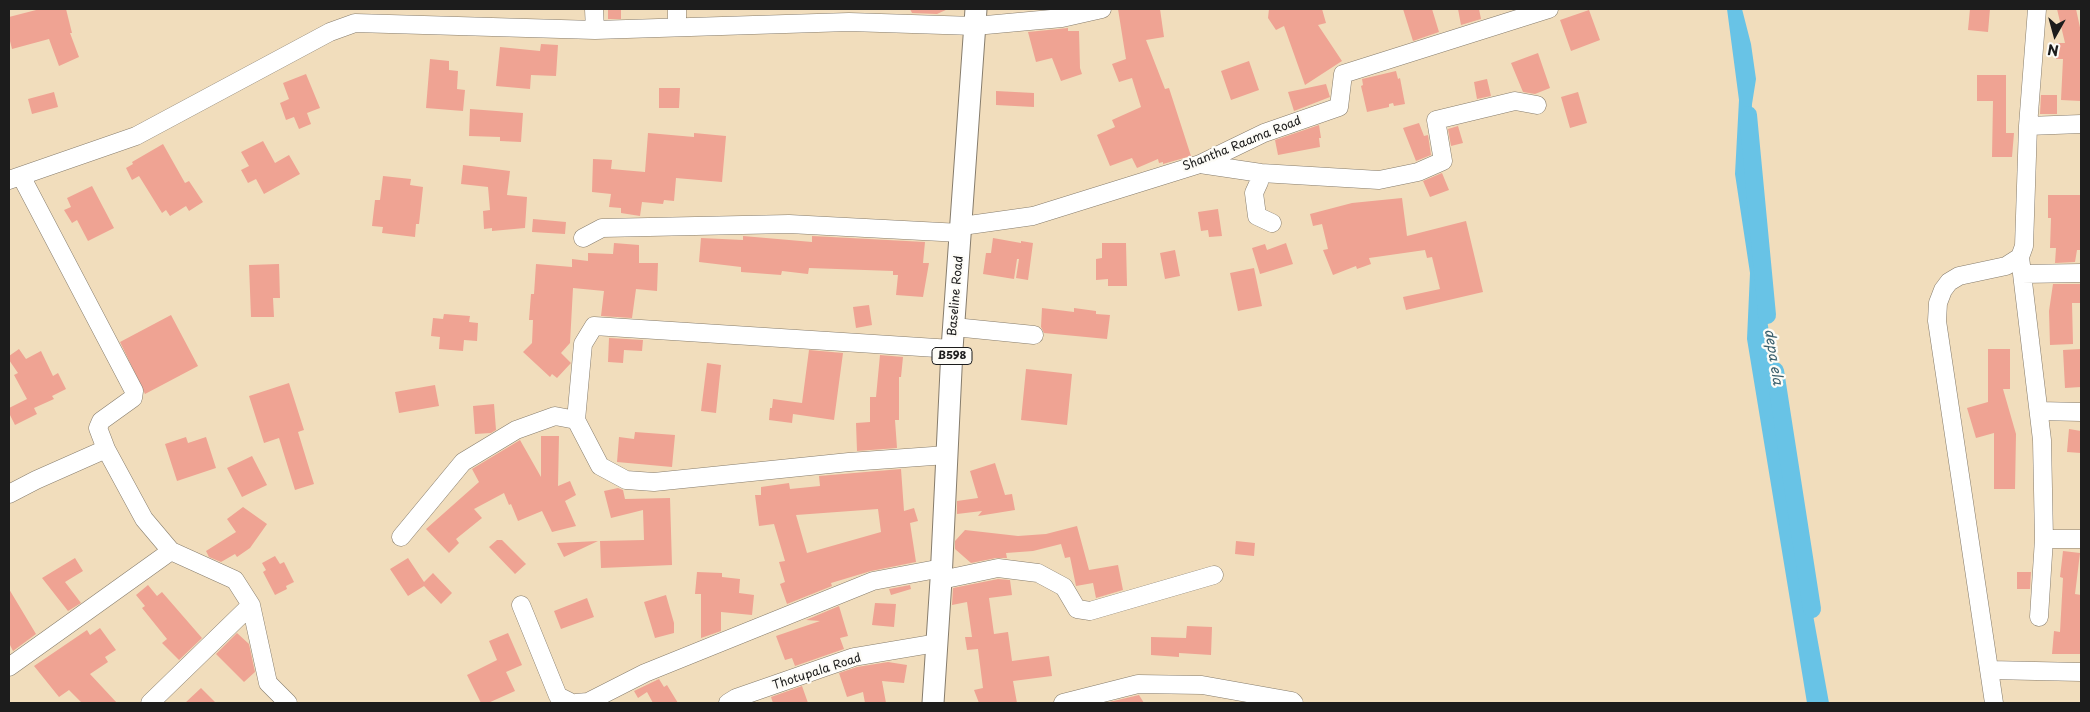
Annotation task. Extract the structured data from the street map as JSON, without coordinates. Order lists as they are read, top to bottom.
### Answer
{
  "streets": {
    "main road": ["Baseline Road", "B598"],
    "street": ["Shantha Raama Road", "Thotupala Road"]
  },
  "crossings": [
    ["Shantha Raama Road", "Baseline Road"],
    ["Baseline Road", "Thotupala Road"]
  ],
  "water": ["depa ela"],
  "north": "bottom"
}
